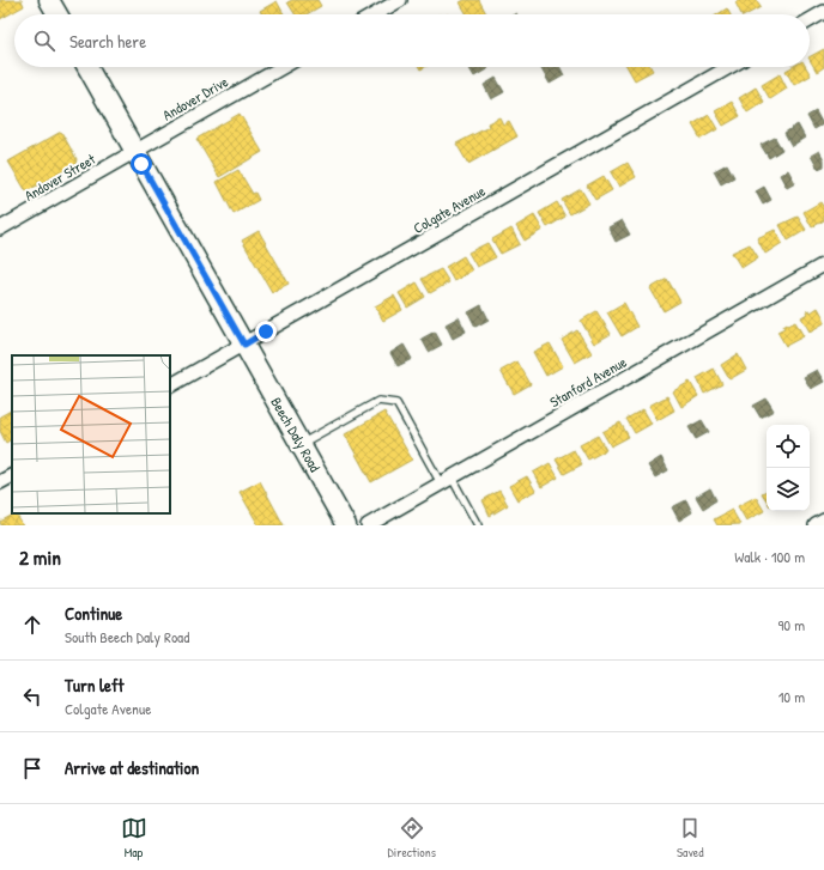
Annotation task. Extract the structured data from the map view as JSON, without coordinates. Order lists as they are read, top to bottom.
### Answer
{
  "streets": {
    "main road": ["Beech Daly Road"],
    "street": [
      "Andover Drive",
      "Andover Street",
      "Colgate Avenue",
      "Stanford Avenue"
    ]
  },
  "crossings": [
    ["Andover Drive", "Andover Street"],
    ["Andover Drive", "Beech Daly Road"],
    ["Andover Street", "Beech Daly Road"],
    ["Colgate Avenue", "Beech Daly Road"]
  ],
  "page": {
    "search": "Search here",
    "heading": ["2 min", "Walk · 100 m"],
    "list": [
      ["Continue", "South Beech Daly Road", "90 m"],
      ["Turn left", "Colgate Avenue", "10 m"],
      "Arrive at destination"
    ],
    "nav": ["Map", "Directions", "Saved"]
  }
}
